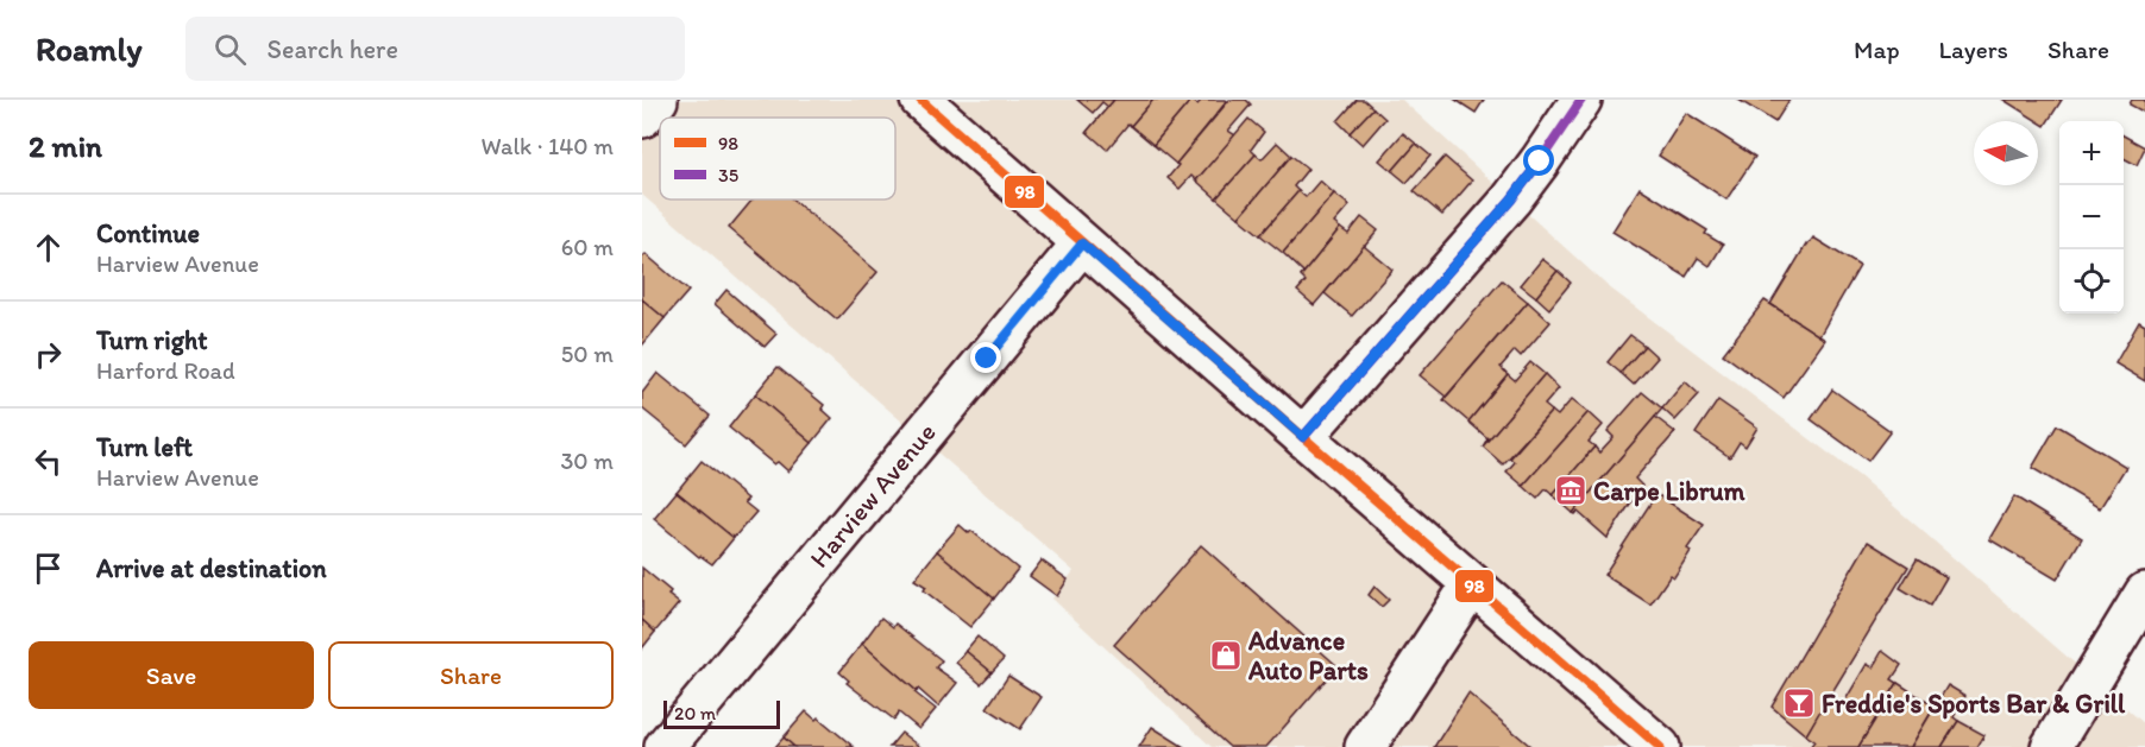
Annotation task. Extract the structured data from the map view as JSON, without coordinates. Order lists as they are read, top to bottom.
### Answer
{
  "streets": {
    "street": ["Harview Avenue"]
  },
  "places": {
    "museum": ["Carpe Librum"],
    "shop": ["Advance Auto Parts"],
    "bar": ["Freddie's Sports Bar & Grill"]
  },
  "lines": ["transit line 98", "transit line 35"],
  "legend": ["98", "35"],
  "scale_bar": "20 m",
  "north": "left",
  "page": {
    "header": "Roamly",
    "search": "Search here",
    "nav": ["Map", "Layers", "Share"],
    "heading": ["2 min", "Walk · 140 m"],
    "map_buttons": ["+", "−"],
    "list": [
      ["Continue", "Harview Avenue", "60 m"],
      ["Turn right", "Harford Road", "50 m"],
      ["Turn left", "Harview Avenue", "30 m"],
      "Arrive at destination"
    ],
    "buttons": ["Save", "Share"],
    "scale": "20 m"
  }
}
